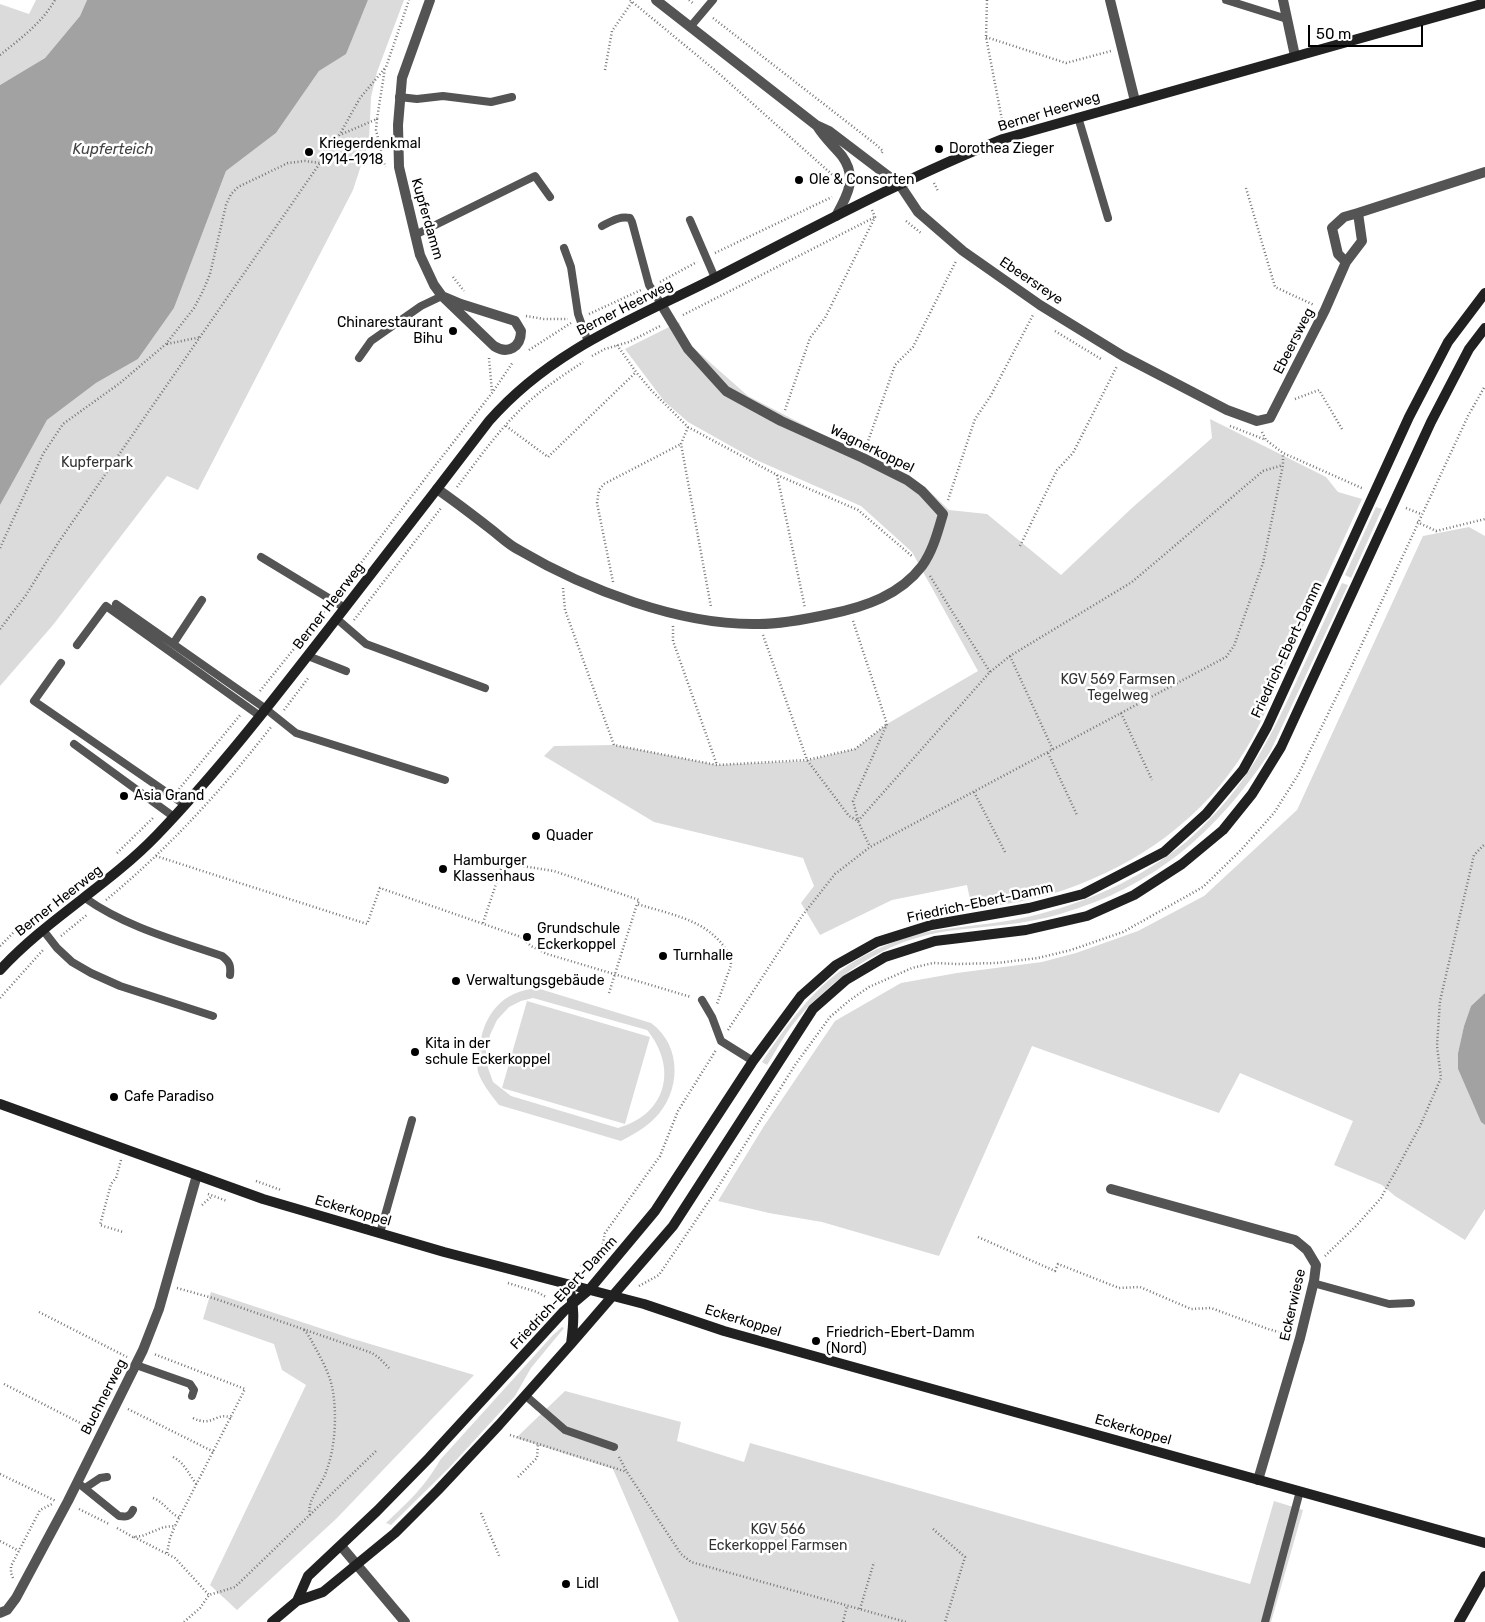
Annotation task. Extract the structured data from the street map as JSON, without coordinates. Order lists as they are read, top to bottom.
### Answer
{
  "streets": {
    "main road": ["Berner Heerweg", "Friedrich-Ebert-Damm", "Eckerkoppel"],
    "street": [
      "Kupferdamm",
      "Ebeersreye",
      "Ebeersweg",
      "Wagnerkoppel",
      "Eckerwiese",
      "Buchnerweg"
    ]
  },
  "crossings": [
    ["Berner Heerweg", "Ebeersreye"],
    ["Berner Heerweg", "Wagnerkoppel"],
    ["Ebeersreye", "Ebeersweg"],
    ["Friedrich-Ebert-Damm", "Eckerkoppel"],
    ["Eckerkoppel", "Eckerwiese"],
    ["Eckerkoppel", "Buchnerweg"]
  ],
  "water": ["Kupferteich"],
  "parks": ["Kupferpark", "KGV 569 Farmsen Tegelweg", "KGV 566 Eckerkoppel Farmsen"],
  "places": [
    "Dorothea Zieger",
    "Kriegerdenkmal 1914-1918",
    "Ole & Consorten",
    "Chinarestaurant Bihu",
    "Asia Grand",
    "Quader",
    "Hamburger Klassenhaus",
    "Grundschule Eckerkoppel",
    "Turnhalle",
    "Verwaltungsgebäude",
    "Kita in der schule Eckerkoppel",
    "Cafe Paradiso",
    "Friedrich-Ebert-Damm (Nord)",
    "Lidl"
  ],
  "scale_bar": "50 m"
}
